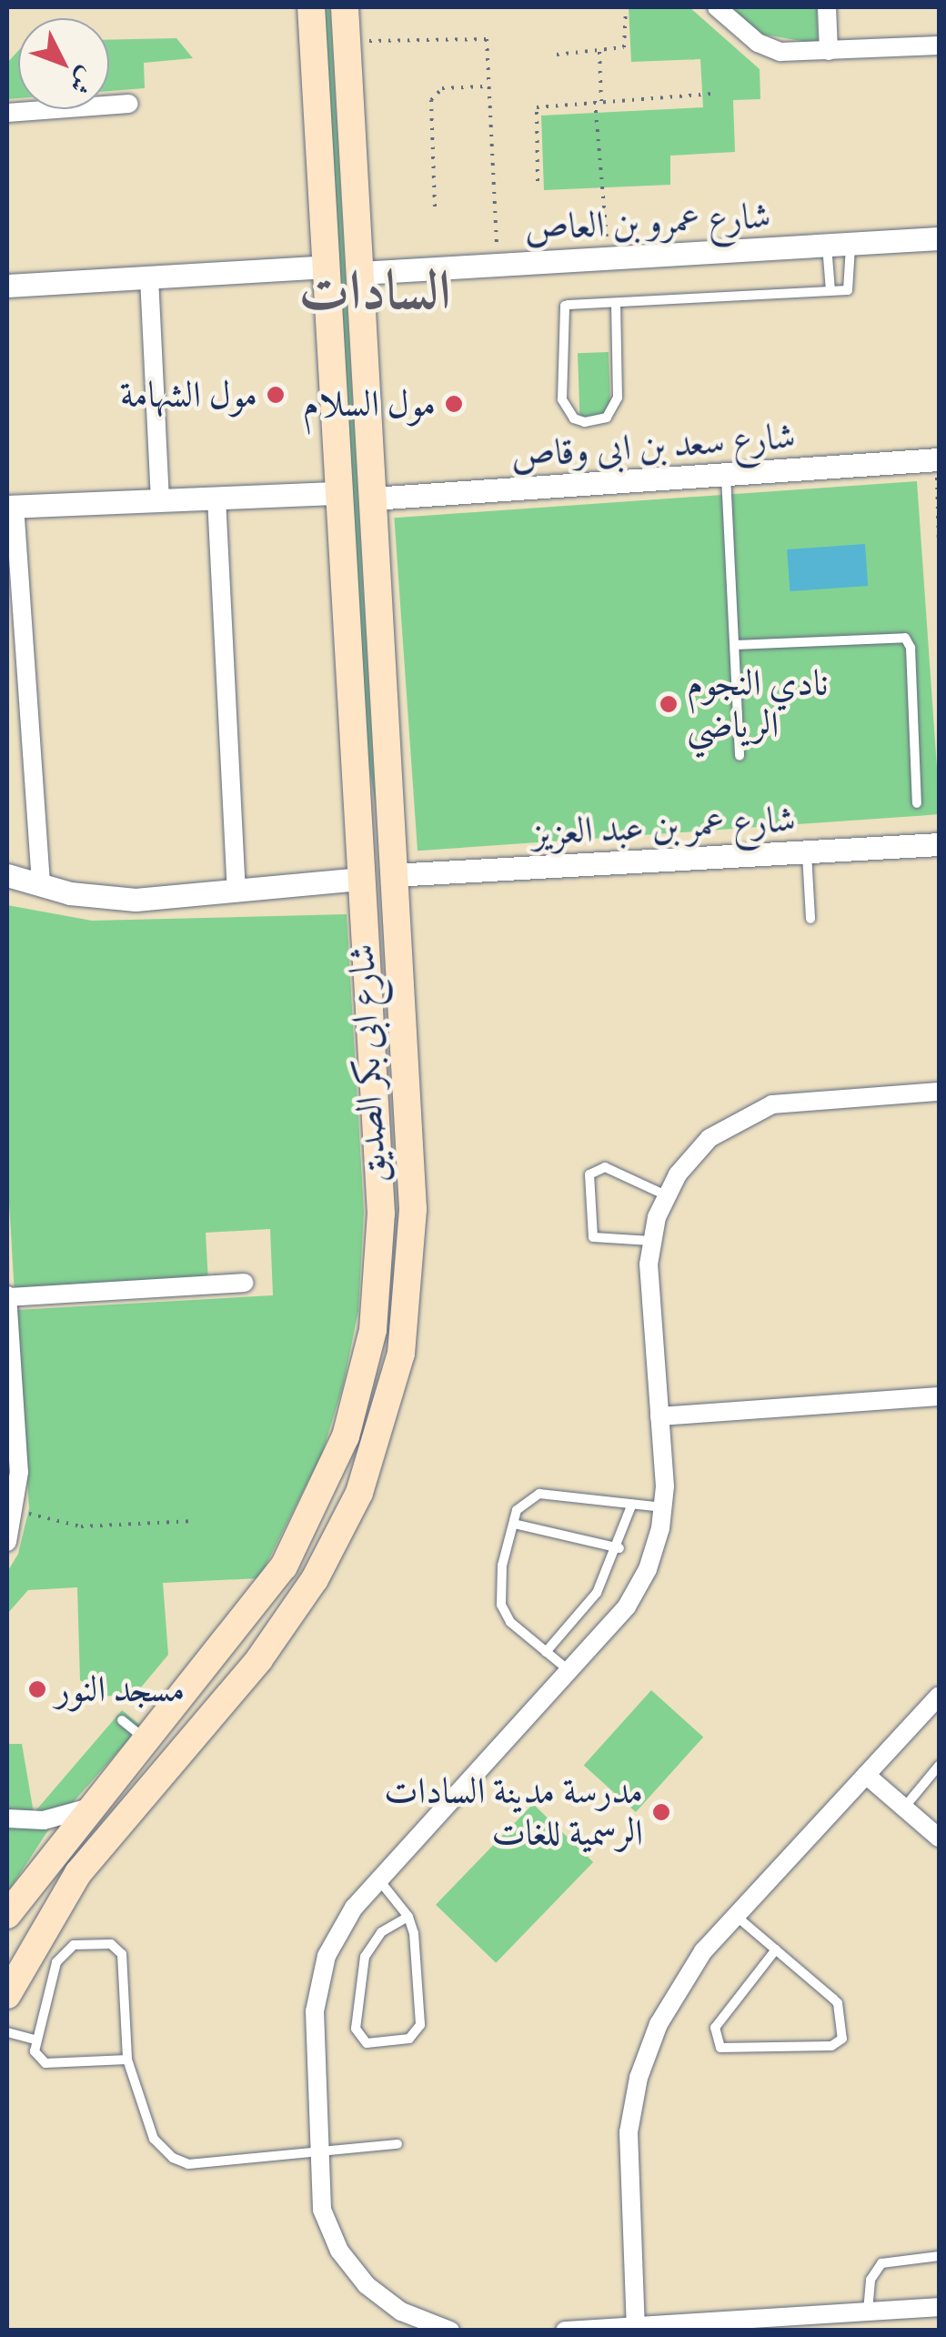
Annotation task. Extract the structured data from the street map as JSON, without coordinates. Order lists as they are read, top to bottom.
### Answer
{
  "streets": {
    "main road": ["شارع ابى بكر الصديق"],
    "street": ["شارع عمرو بن العاص", "شارع سعد بن ابى وقاص", "شارع عمر بن عبد العزيز"]
  },
  "crossings": [
    ["شارع عمرو بن العاص", "شارع ابى بكر الصديق"],
    ["شارع سعد بن ابى وقاص", "شارع ابى بكر الصديق"],
    ["شارع عمر بن عبد العزيز", "شارع ابى بكر الصديق"]
  ],
  "districts": ["السادات"],
  "places": [
    "مول الشهامة",
    "مول السلام",
    "نادي النجوم الرياضي",
    "مسجد النور",
    "مدرسة مدينة السادات الرسمية للغات"
  ],
  "north": "bottom right"
}
